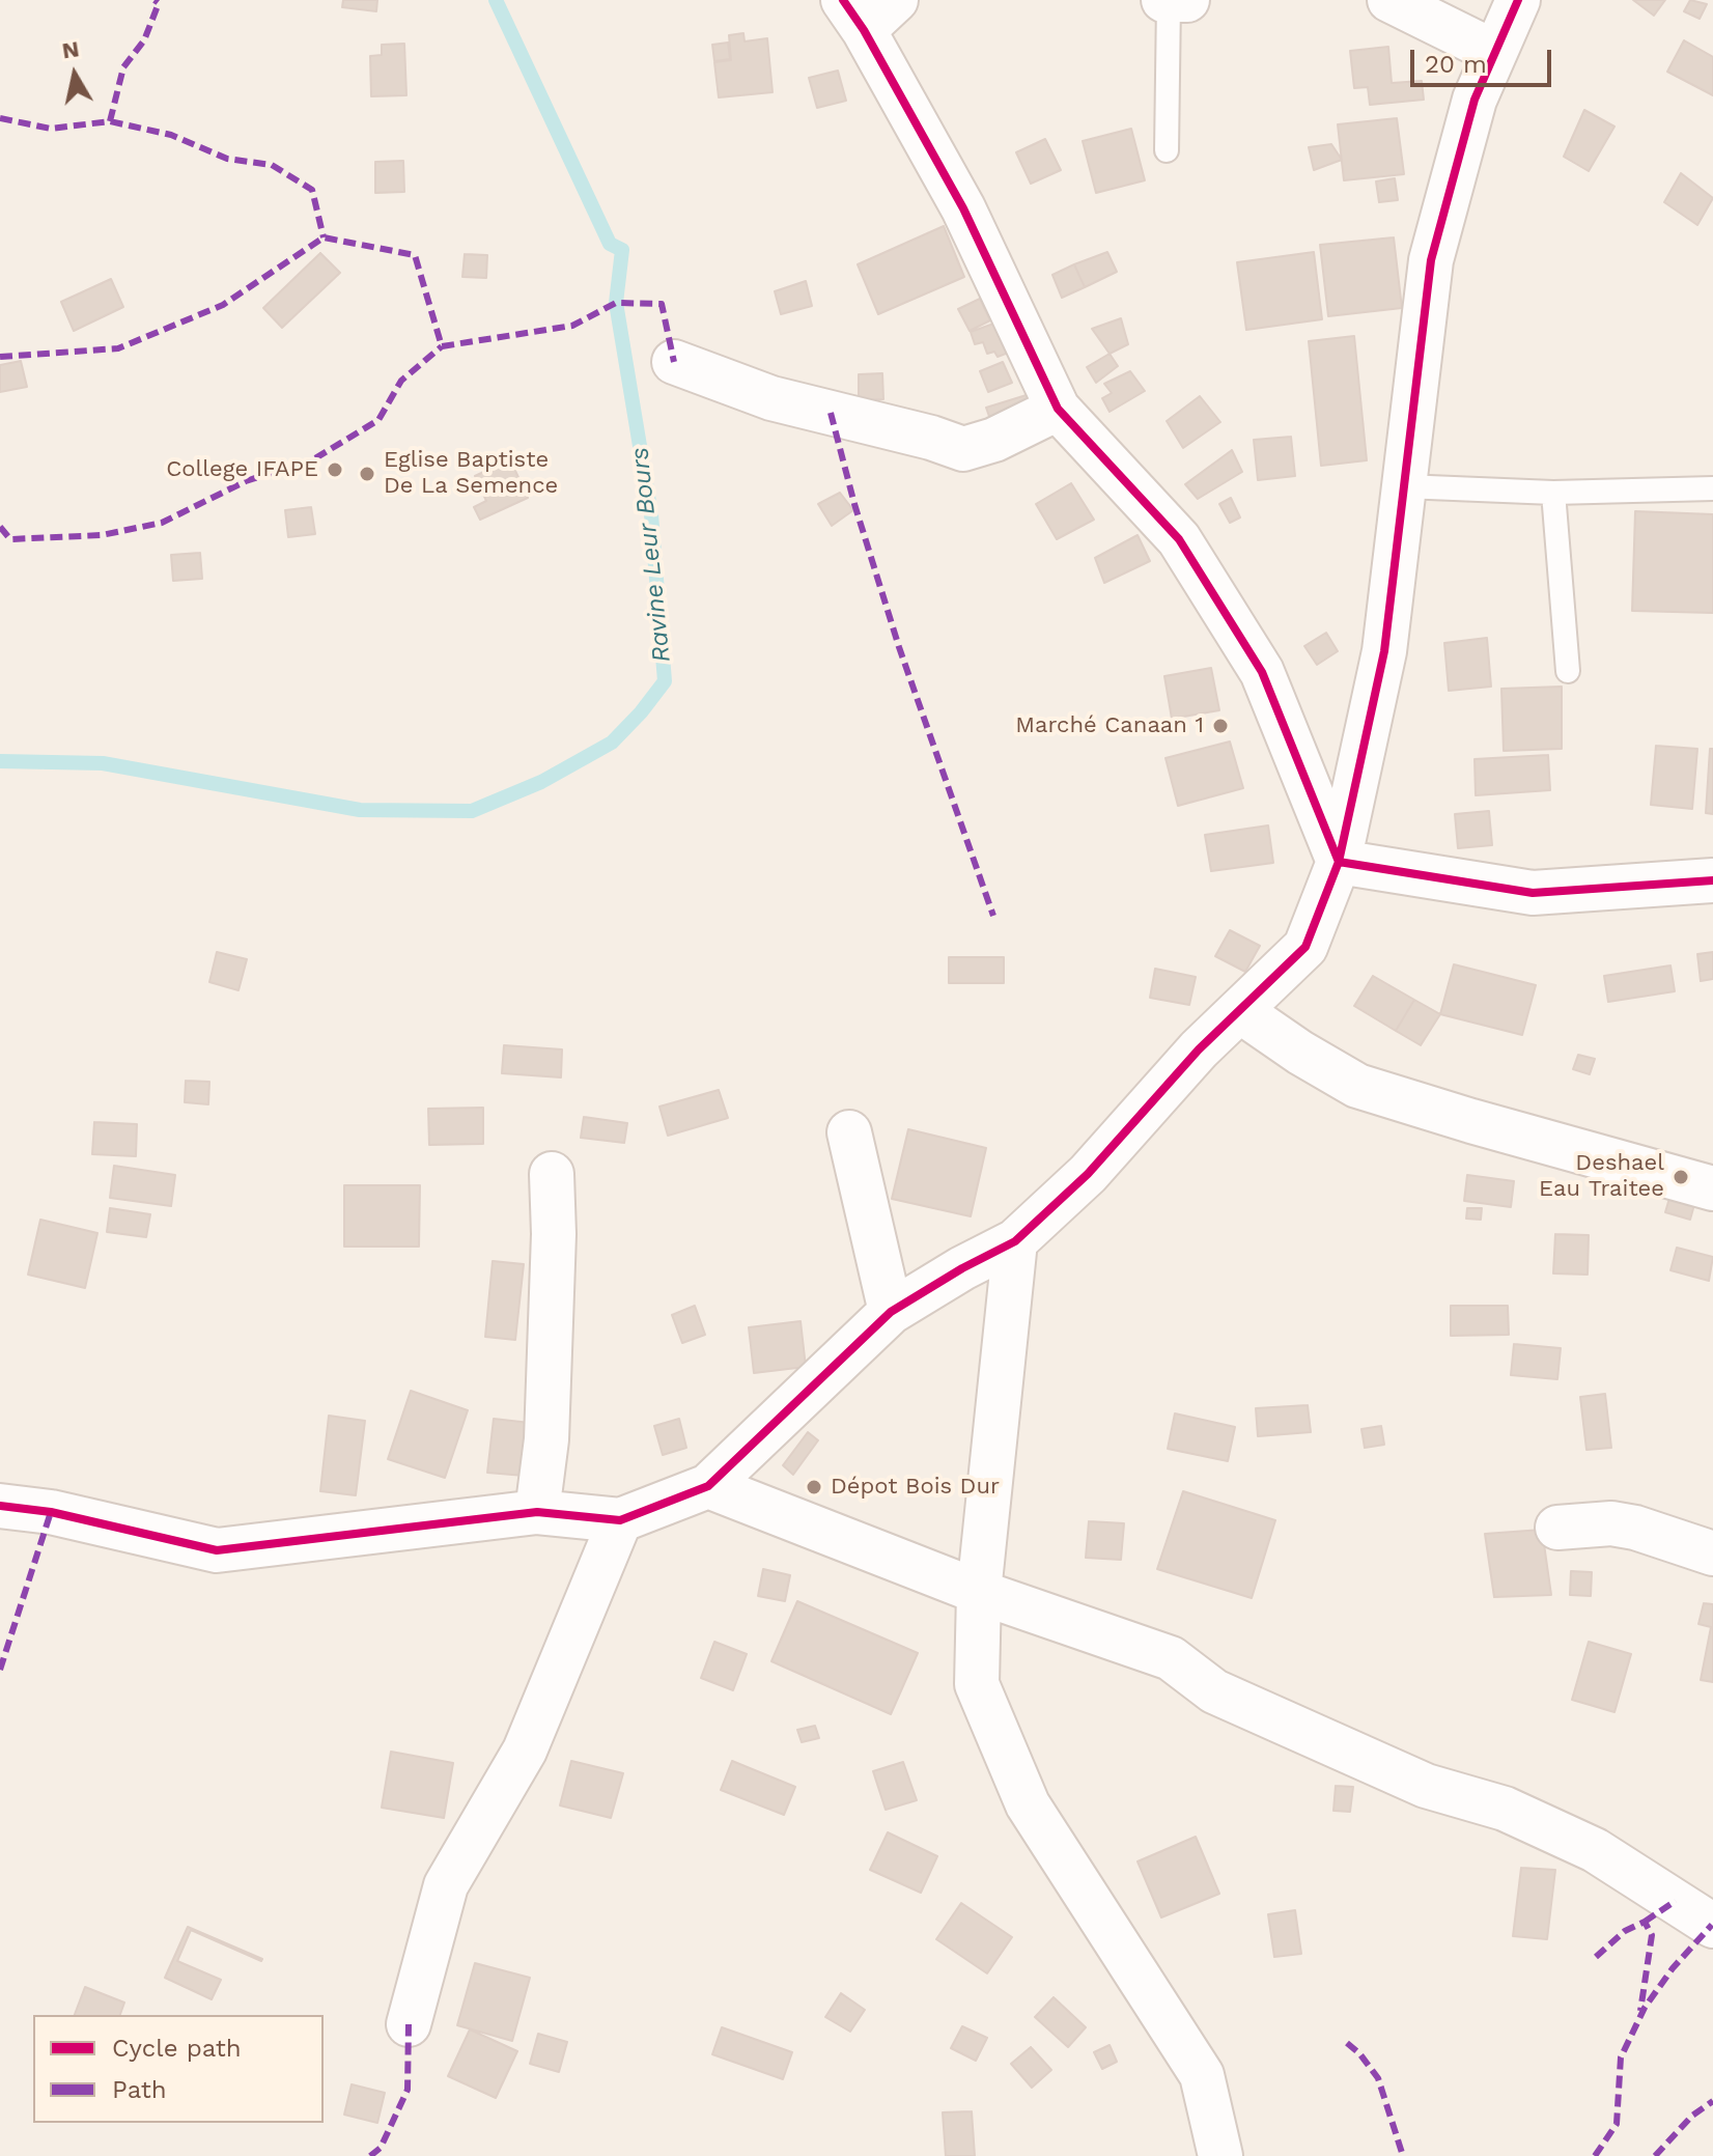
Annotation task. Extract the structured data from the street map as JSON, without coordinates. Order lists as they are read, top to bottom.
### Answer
{
  "water": ["Ravine Leur Bours"],
  "places": [
    "College IFAPE",
    "Eglise Baptiste De La Semence",
    "Marché Canaan 1",
    "Deshael Eau Traitee",
    "Dépot Bois Dur"
  ],
  "legend": ["Cycle path", "Path"],
  "scale_bar": "20 m",
  "north": "top"
}
